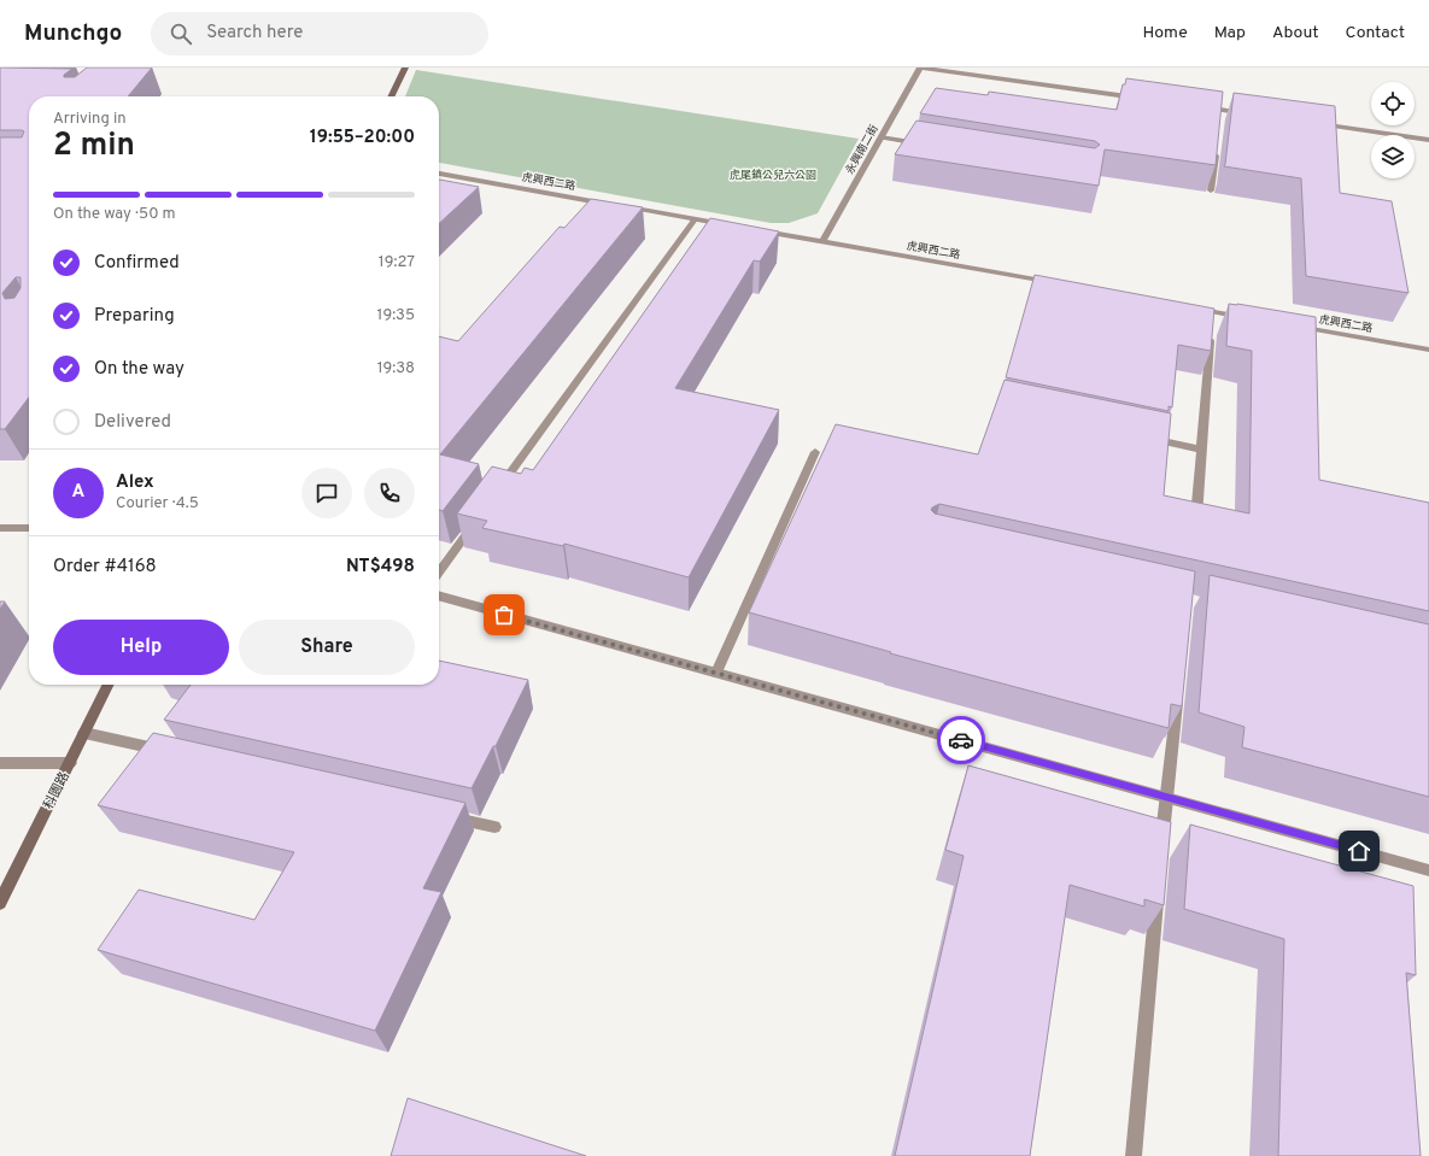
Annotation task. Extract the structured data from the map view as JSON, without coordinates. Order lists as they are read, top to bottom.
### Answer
{
  "streets": {
    "street": ["永興南二街", "虎興西二路", "科園路"]
  },
  "crossings": [
    ["永興南二街", "虎興西二路"]
  ],
  "parks": ["虎尾鎮公兒六公園"],
  "page": {
    "header": "Munchgo",
    "search": "Search here",
    "nav": [
      "Home",
      "Map",
      "About",
      "Contact"
    ],
    "heading": ["2 min", "Arriving in", "19:55–20:00"],
    "panel": [
      "Alex",
      "Courier · 4.5",
      "Order #4168",
      "NT$498"
    ],
    "bar": "On the way · 50 m",
    "list": [
      ["Confirmed", "19:27"],
      ["Preparing", "19:35"],
      ["On the way", "19:38"],
      "Delivered"
    ],
    "round": "A",
    "buttons": ["Help", "Share"]
  }
}
